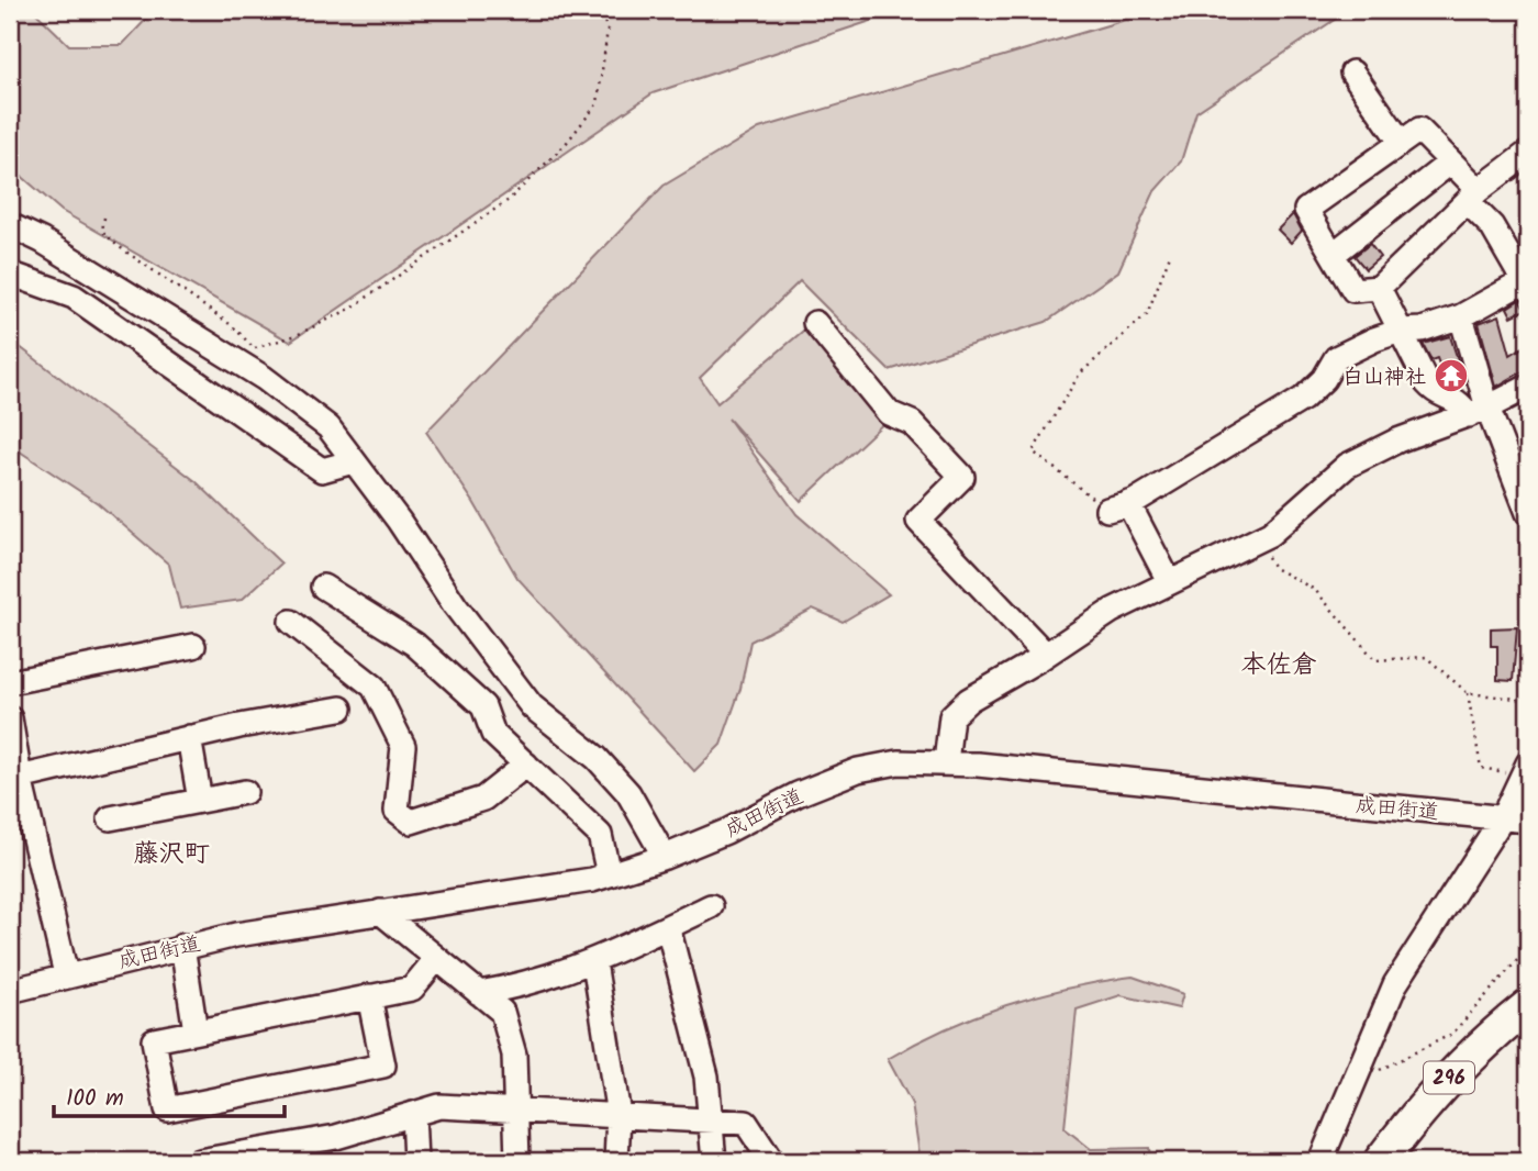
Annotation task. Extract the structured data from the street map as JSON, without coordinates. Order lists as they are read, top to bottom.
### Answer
{
  "streets": {
    "highway": ["296"],
    "street": ["成田街道"]
  },
  "districts": ["本佐倉", "藤沢町"],
  "places": {
    "temple": ["白山神社"]
  },
  "scale_bar": "100 m"
}
